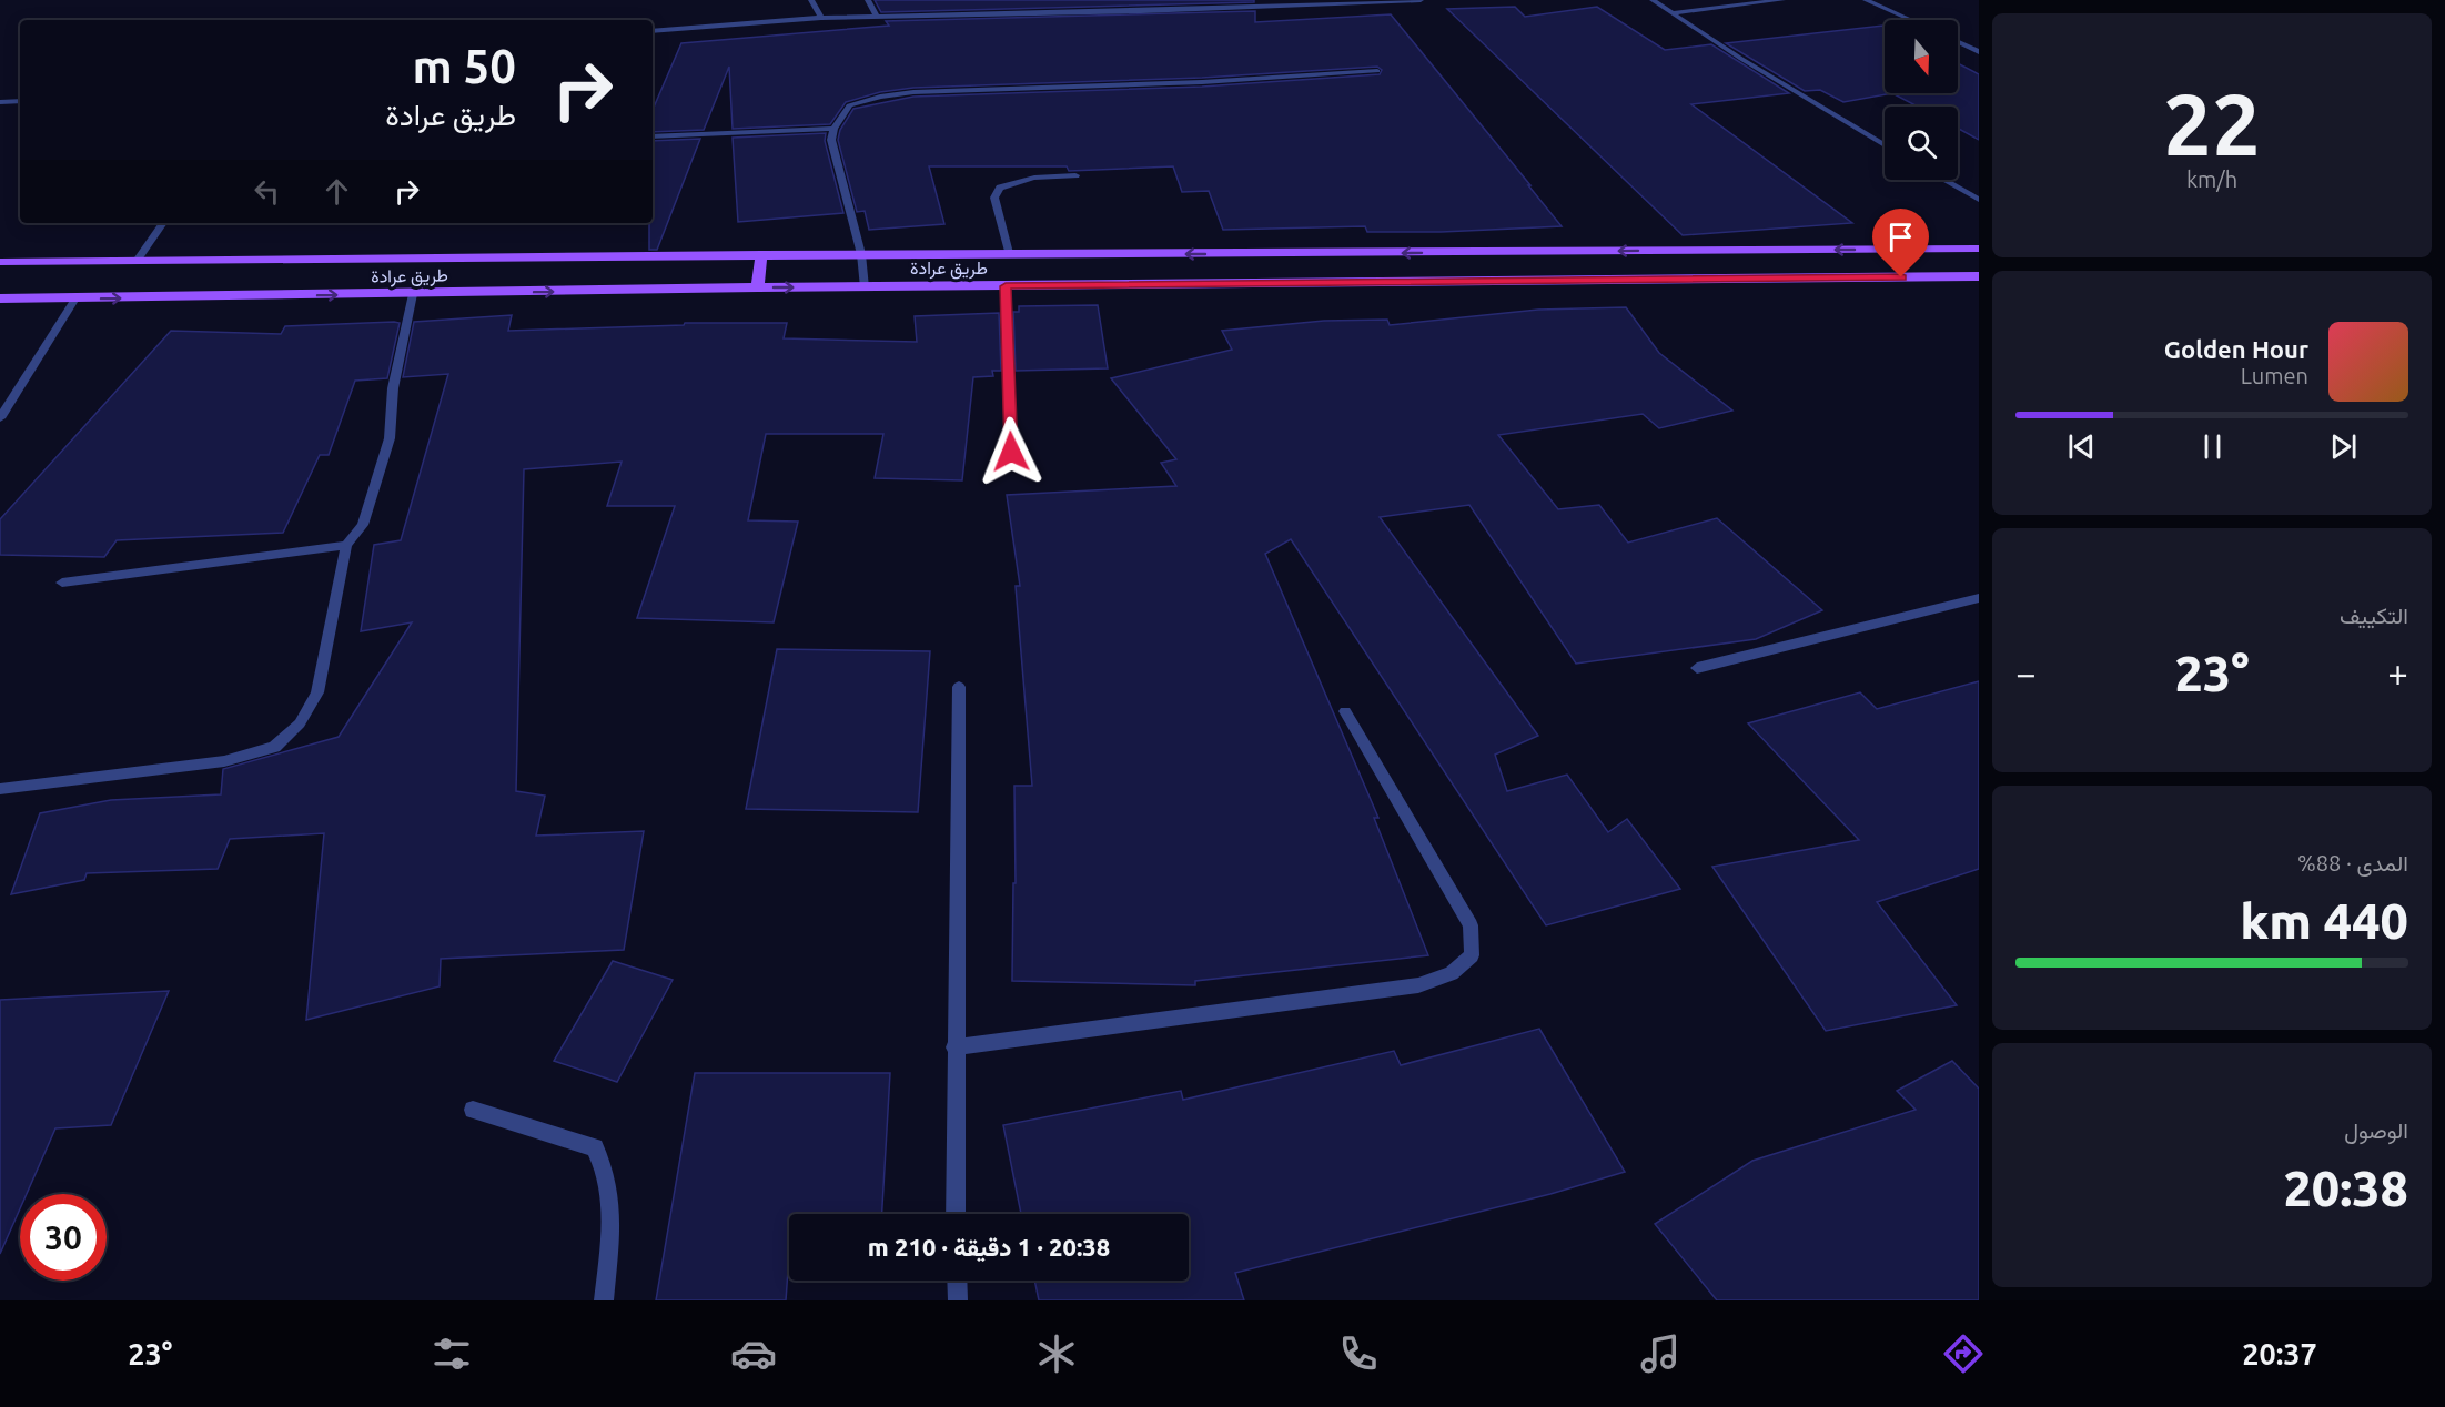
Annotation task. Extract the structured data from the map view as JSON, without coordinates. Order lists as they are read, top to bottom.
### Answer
{
  "streets": {
    "main road": ["طريق عرادة"]
  },
  "north": "bottom",
  "page": {
    "tile": [
      ["22", "km/h"],
      "التكييف",
      ["المدى · 88%", "440 km"],
      ["الوصول", "20:38"]
    ],
    "turn": ["50 m", "طريق عرادة"],
    "song": ["Golden Hour", "Lumen"],
    "heat": ["−", "23°", "+"],
    "limit": "30",
    "trip": "20:38 · 1 دقيقة · 210 m",
    "tabs": ["20:37", "23°"]
  }
}
